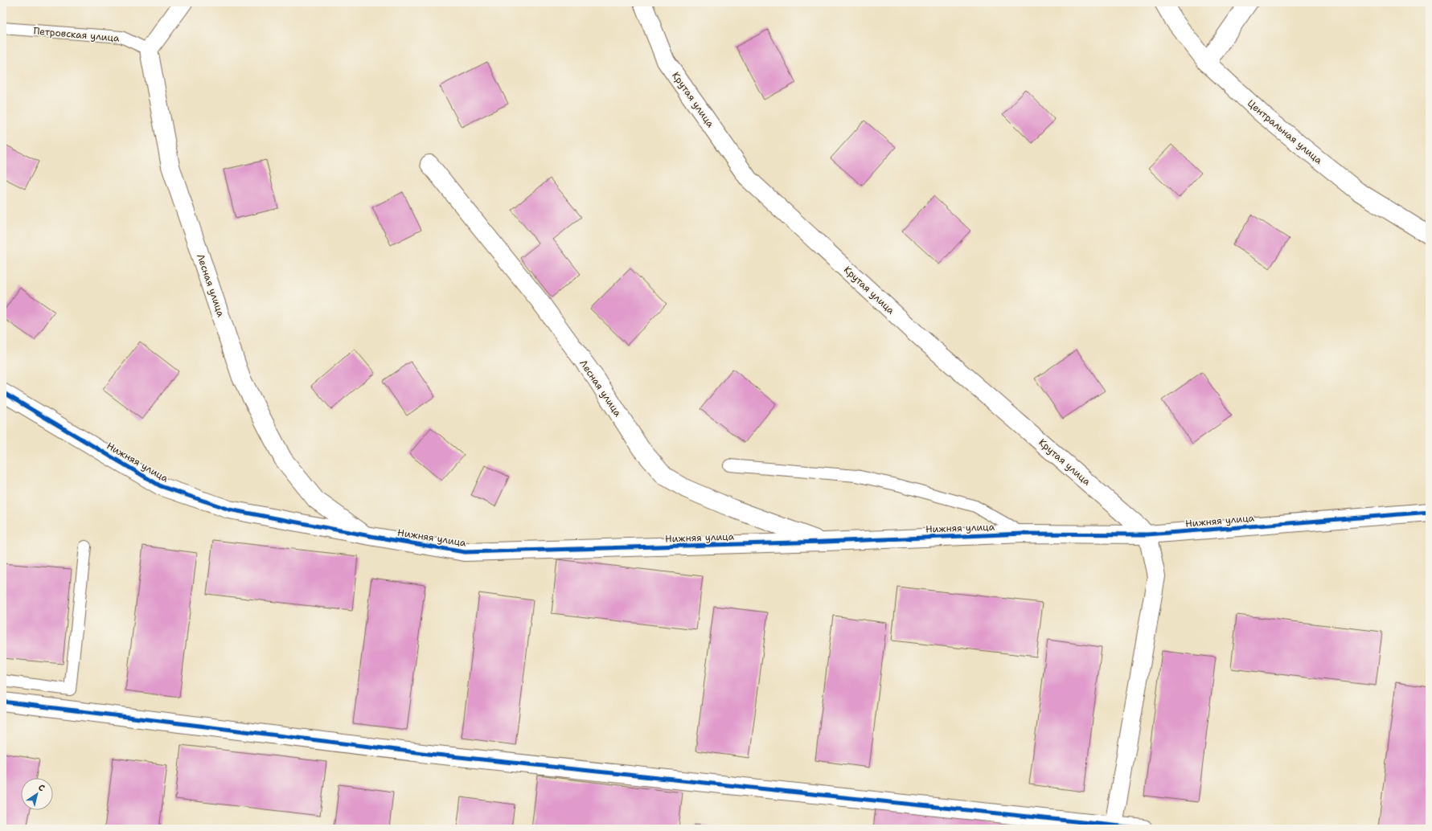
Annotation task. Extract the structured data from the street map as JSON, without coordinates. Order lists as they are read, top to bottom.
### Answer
{
  "streets": {
    "street": [
      "Крутая улица",
      "Центральная улица",
      "Лесная улица",
      "Нижняя улица"
    ],
    "lane": ["Петровская улица"]
  },
  "crossings": [
    ["Петровская улица", "Лесная улица"],
    ["Крутая улица", "Нижняя улица"],
    ["Лесная улица", "Нижняя улица"]
  ],
  "north": "top right"
}
